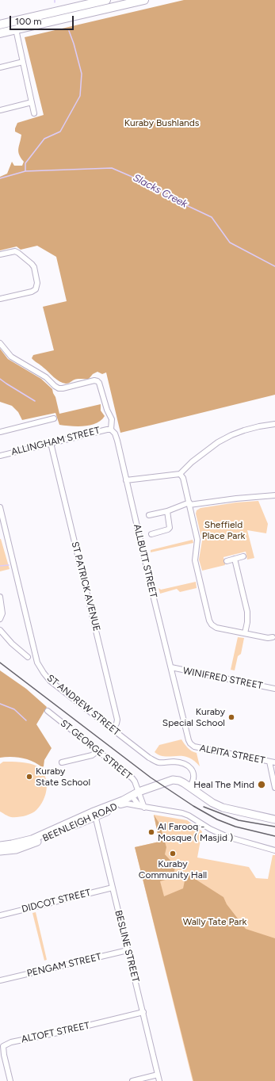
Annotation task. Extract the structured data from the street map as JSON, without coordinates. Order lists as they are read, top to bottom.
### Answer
{
  "streets": {
    "main road": ["BEENLEIGH ROAD"],
    "street": [
      "ALLINGHAM STREET",
      "ALLBUTT STREET",
      "ST PATRICK AVENUE",
      "WINIFRED STREET",
      "ST ANDREW STREET",
      "ST GEORGE STREET",
      "ALPITA STREET",
      "DIDCOT STREET",
      "BESLINE STREET",
      "PENGAM STREET",
      "ALTOFT STREET"
    ]
  },
  "crossings": [
    ["ALLINGHAM STREET", "ALLBUTT STREET"],
    ["ALLINGHAM STREET", "ST PATRICK AVENUE"],
    ["ALLBUTT STREET", "WINIFRED STREET"],
    ["ALLBUTT STREET", "ALPITA STREET"],
    ["ST PATRICK AVENUE", "ST ANDREW STREET"],
    ["ST ANDREW STREET", "BEENLEIGH ROAD"],
    ["ST GEORGE STREET", "BEENLEIGH ROAD"],
    ["BEENLEIGH ROAD", "BESLINE STREET"],
    ["DIDCOT STREET", "BESLINE STREET"],
    ["BESLINE STREET", "PENGAM STREET"],
    ["BESLINE STREET", "ALTOFT STREET"]
  ],
  "water": ["Slacks Creek"],
  "parks": ["Kuraby Bushlands", "Sheffield Place Park", "Wally Tate Park"],
  "places": [
    "Kuraby Special School",
    "Kuraby State School",
    "Heal The Mind",
    "Al Farooq - Mosque ( Masjid )",
    "Kuraby Community Hall"
  ],
  "scale_bar": "100 m"
}
